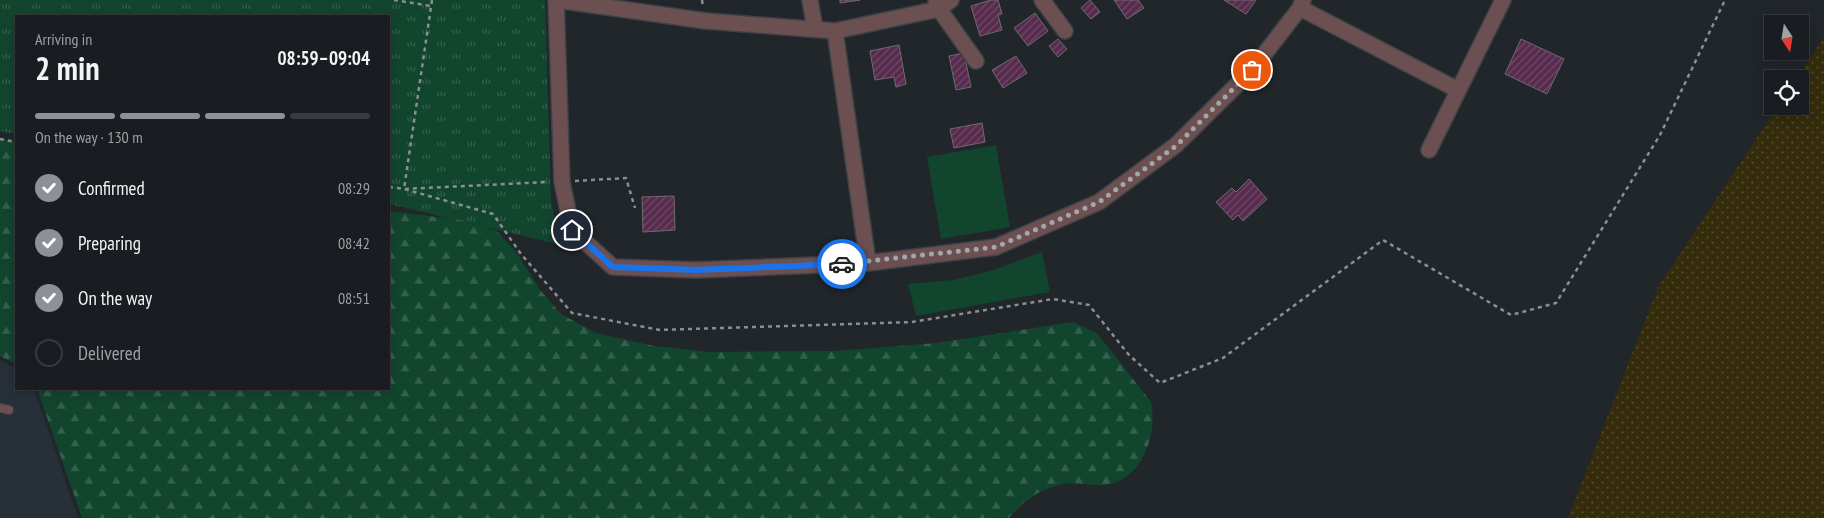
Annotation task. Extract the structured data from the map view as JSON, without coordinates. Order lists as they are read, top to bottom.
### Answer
{
  "north": "bottom",
  "page": {
    "heading": ["2 min", "Arriving in", "08:59–09:04"],
    "bar": "On the way · 130 m",
    "list": [
      ["Confirmed", "08:29"],
      ["Preparing", "08:42"],
      ["On the way", "08:51"],
      "Delivered"
    ]
  }
}
